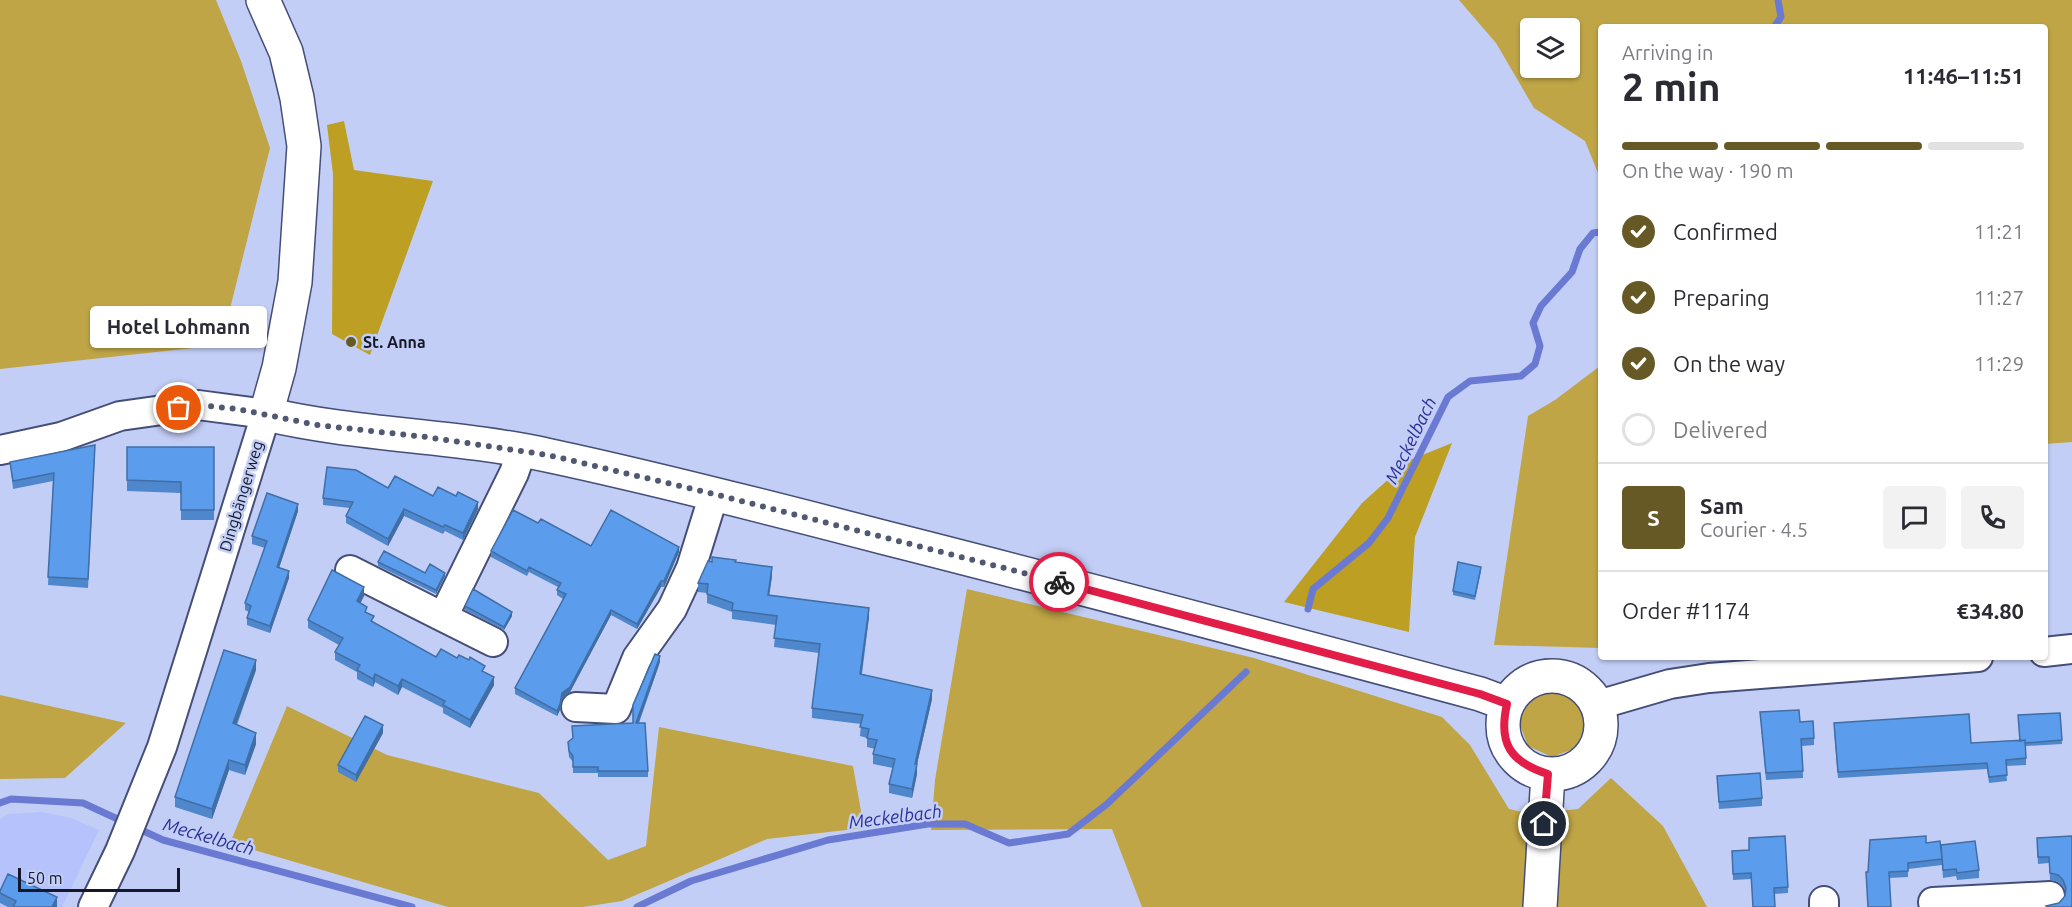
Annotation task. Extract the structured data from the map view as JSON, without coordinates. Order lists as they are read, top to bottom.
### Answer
{
  "streets": {
    "main road": ["Dingbängerweg"]
  },
  "water": ["Meckelbach"],
  "places": ["St. Anna", "Hotel Lohmann"],
  "scale_bar": "50 m",
  "page": {
    "heading": ["2 min", "Arriving in", "11:46–11:51"],
    "panel": [
      "Sam",
      "Courier · 4.5",
      "Order #1174",
      "€34.80"
    ],
    "bar": "On the way · 190 m",
    "list": [
      ["Confirmed", "11:21"],
      ["Preparing", "11:27"],
      ["On the way", "11:29"],
      "Delivered"
    ],
    "bubble": "Hotel Lohmann",
    "round": "S",
    "scale": "50 m"
  }
}
